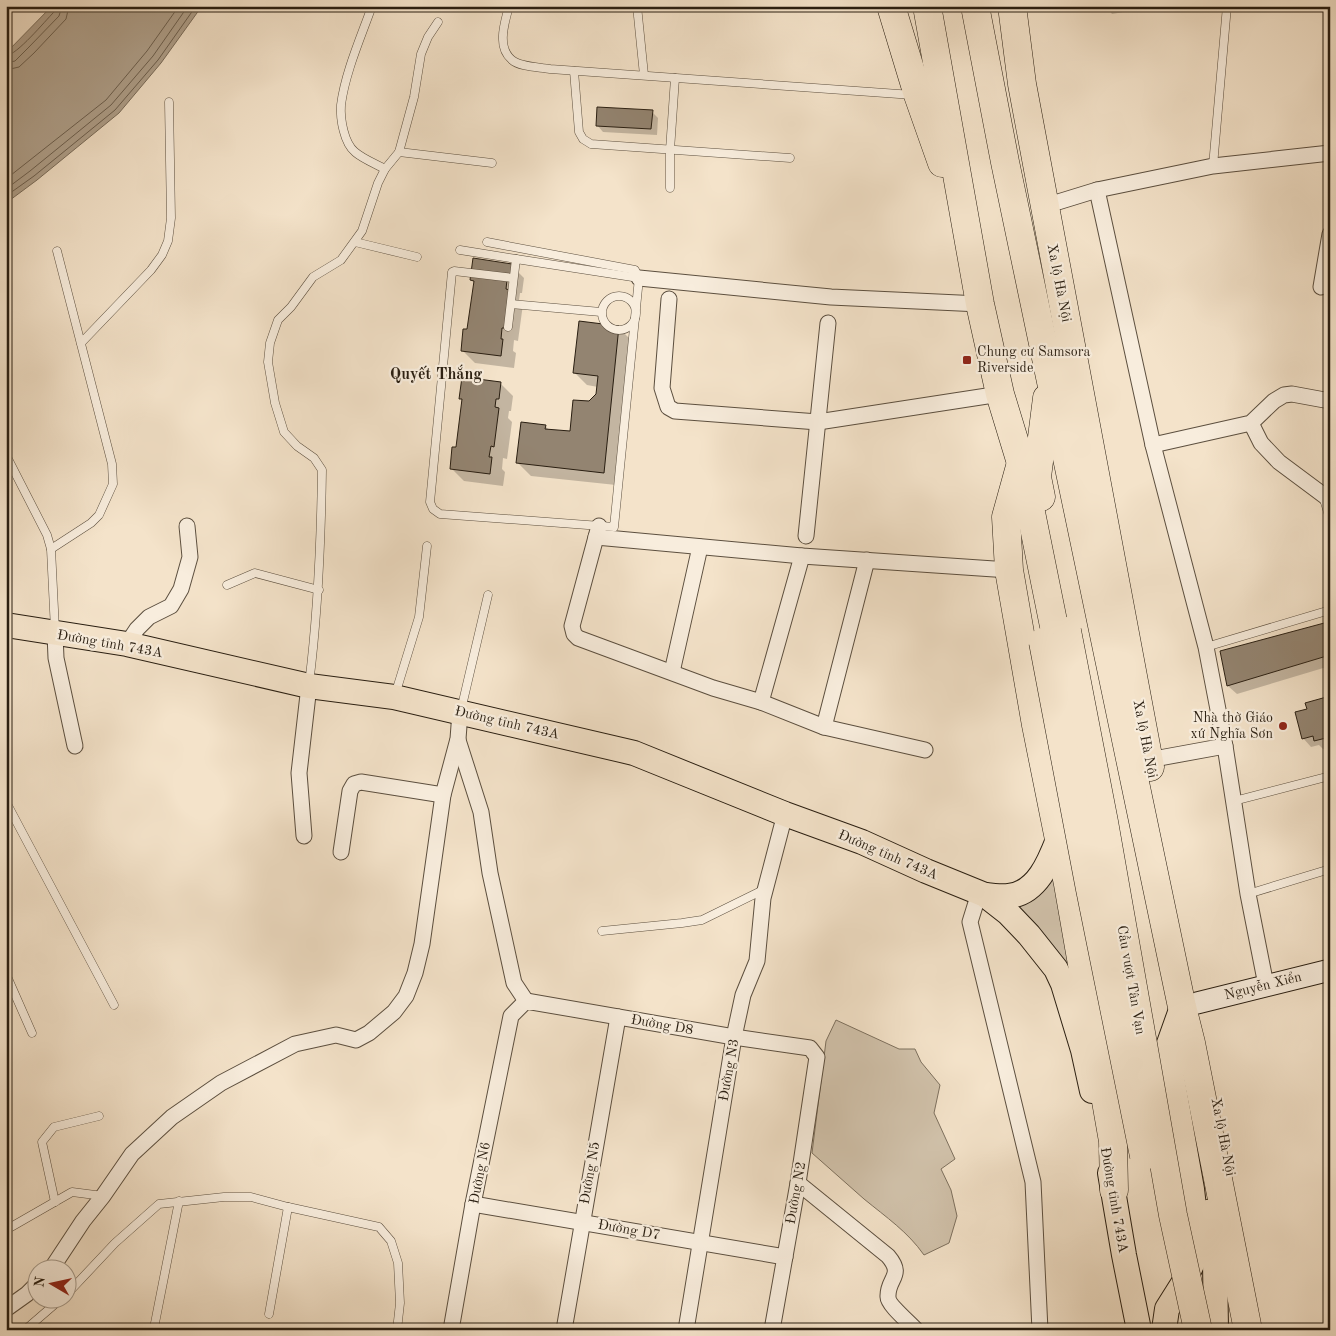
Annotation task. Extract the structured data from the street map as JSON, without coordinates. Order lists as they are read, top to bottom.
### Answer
{
  "streets": {
    "highway": ["Xa lộ Hà Nội", "Cầu vượt Tân Vạn"],
    "main road": ["Đường tỉnh 743A", "Nguyễn Xiển"],
    "street": [
      "Đường D8",
      "Đường N3",
      "Đường N6",
      "Đường N5",
      "Đường N2",
      "Đường D7"
    ]
  },
  "crossings": [
    ["Xa lộ Hà Nội", "Cầu vượt Tân Vạn"],
    ["Xa lộ Hà Nội", "Nguyễn Xiển"],
    ["Đường tỉnh 743A", "Đường N3"],
    ["Đường D8", "Đường N3"],
    ["Đường D8", "Đường N6"],
    ["Đường D8", "Đường N5"],
    ["Đường D8", "Đường N2"],
    ["Đường N3", "Đường D7"],
    ["Đường N6", "Đường D7"],
    ["Đường N5", "Đường D7"],
    ["Đường N2", "Đường D7"]
  ],
  "districts": ["Quyết Thắng"],
  "places": {
    "transit": ["Chung cư Samsora Riverside"],
    "other": ["Nhà thờ Giáo xứ Nghĩa Sơn"]
  },
  "north": "left"
}
